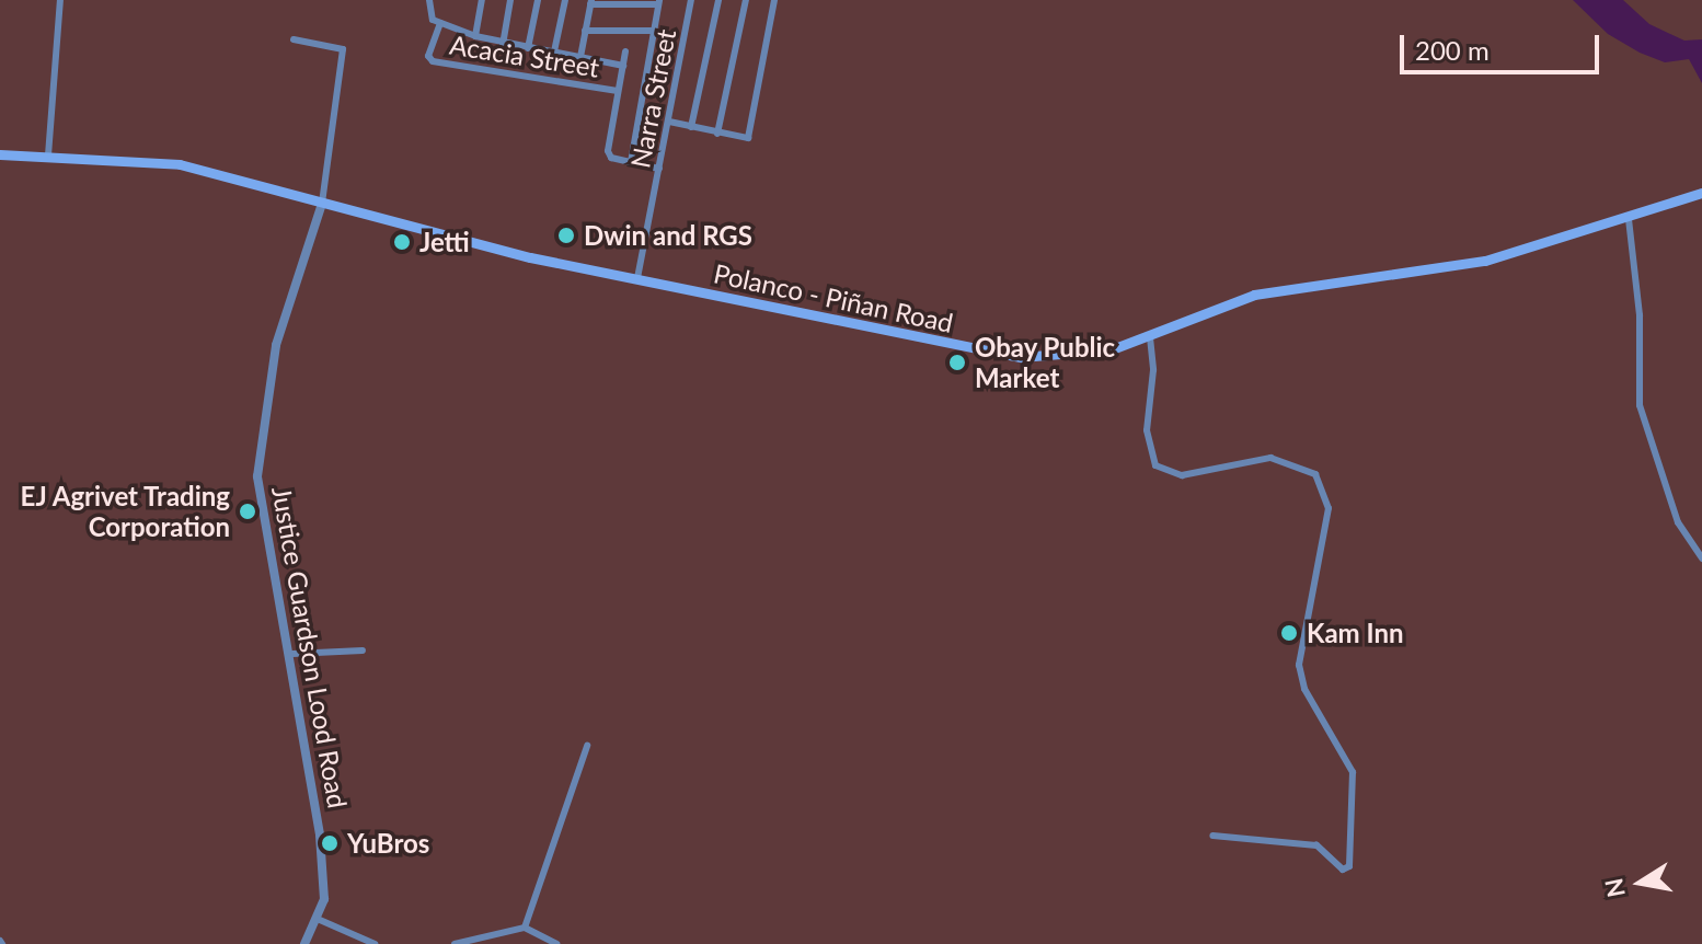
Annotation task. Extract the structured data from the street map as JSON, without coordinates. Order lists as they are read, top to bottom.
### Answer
{
  "streets": {
    "main road": ["Polanco - Piñan Road"],
    "street": ["Acacia Street", "Narra Street", "Justice Guardson Lood Road"]
  },
  "crossings": [
    ["Narra Street", "Polanco - Piñan Road"],
    ["Polanco - Piñan Road", "Justice Guardson Lood Road"]
  ],
  "places": [
    "Dwin and RGS",
    "Jetti",
    "Obay Public Market",
    "EJ Agrivet Trading Corporation",
    "Kam Inn",
    "YuBros"
  ],
  "scale_bar": "200 m",
  "north": "left"
}
